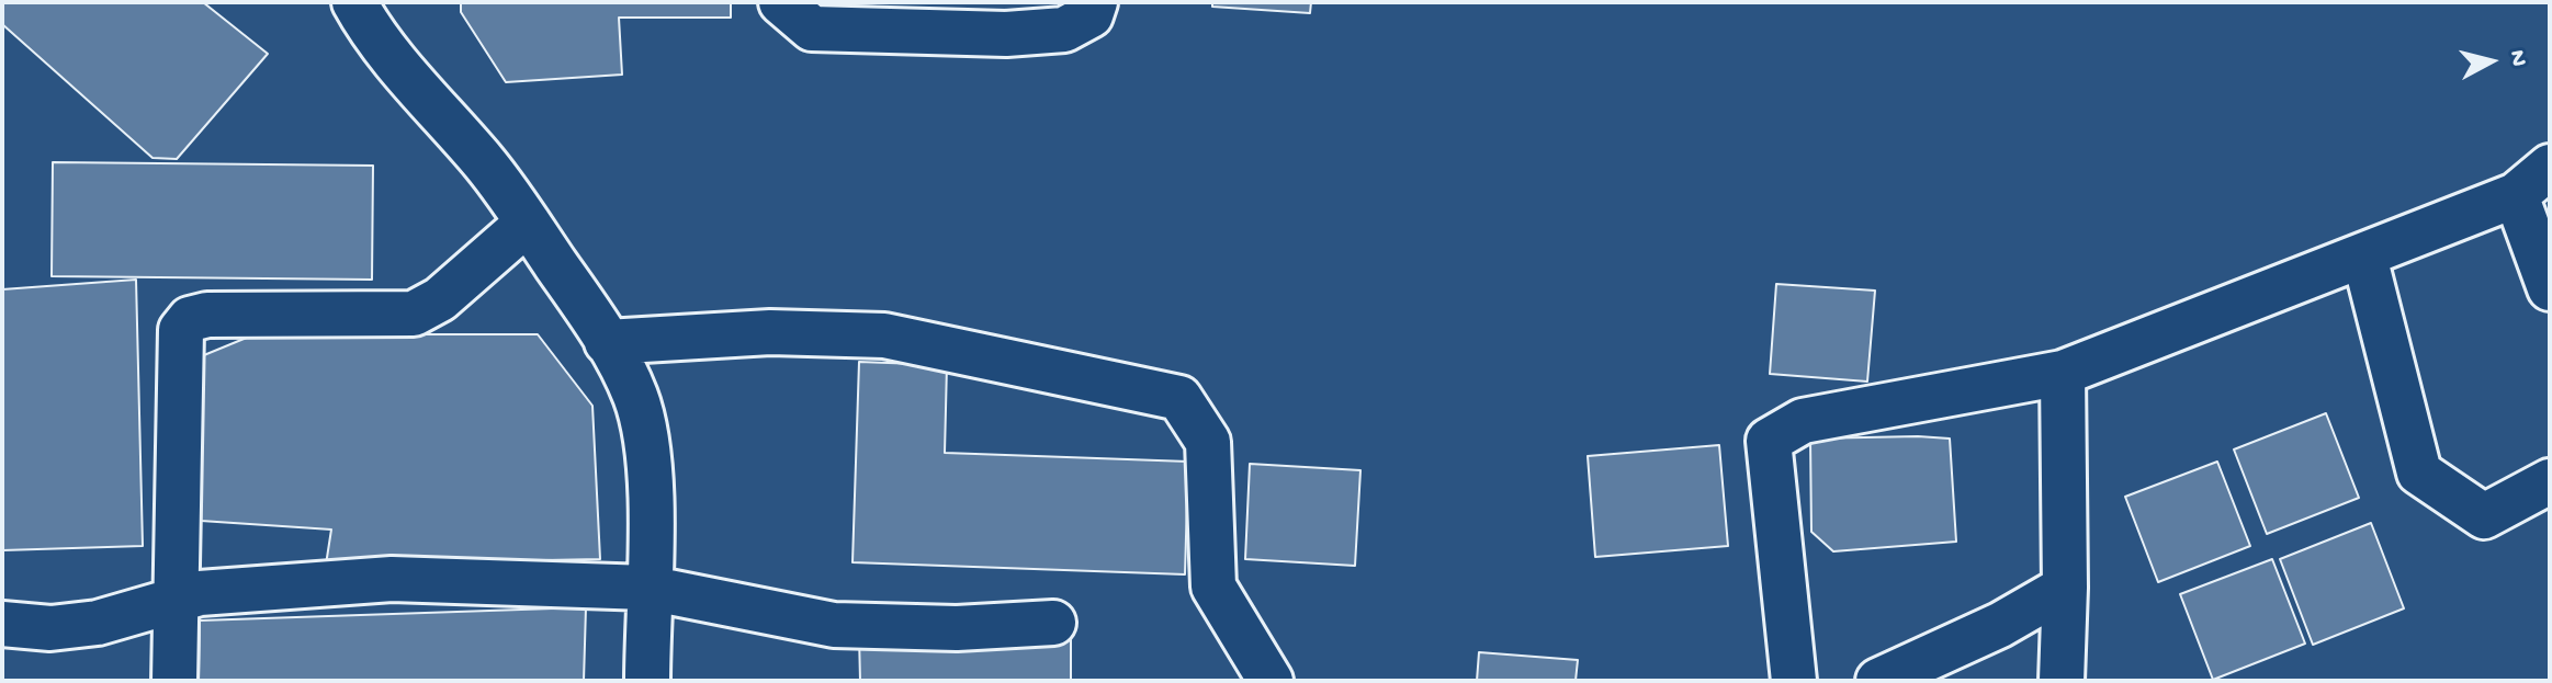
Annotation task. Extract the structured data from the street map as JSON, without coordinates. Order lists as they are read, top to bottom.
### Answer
{
  "north": "right"
}
